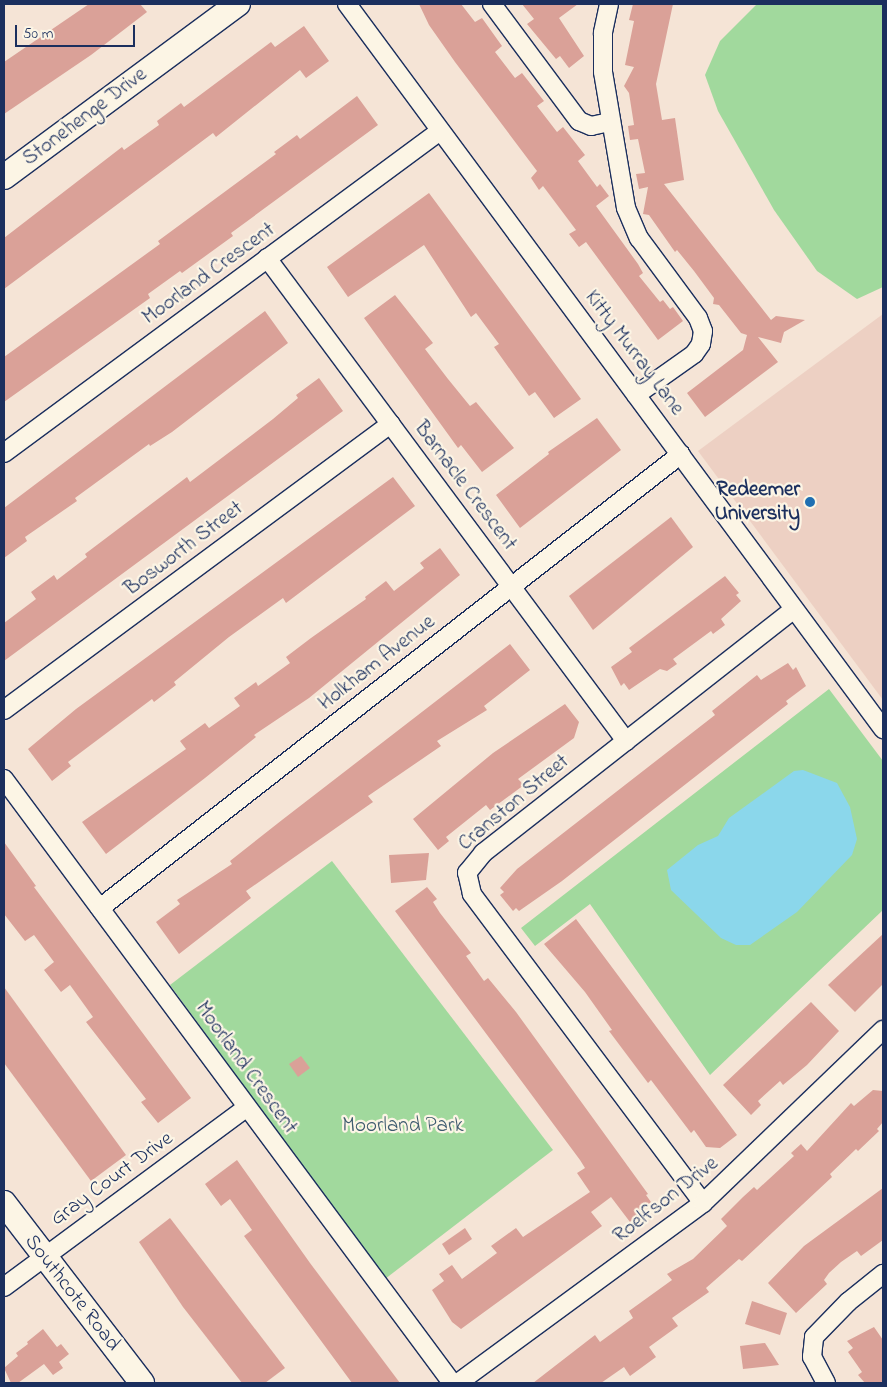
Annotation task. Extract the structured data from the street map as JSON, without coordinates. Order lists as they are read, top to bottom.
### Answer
{
  "streets": {
    "street": [
      "Stonehenge Drive",
      "Moorland Crescent",
      "Kitty Murray Lane",
      "Barnacle Crescent",
      "Bosworth Street",
      "Holkham Avenue",
      "Cranston Street",
      "Gray Court Drive",
      "Roelfson Drive",
      "Southcote Road"
    ]
  },
  "crossings": [
    ["Moorland Crescent", "Kitty Murray Lane"],
    ["Moorland Crescent", "Barnacle Crescent"],
    ["Moorland Crescent", "Holkham Avenue"],
    ["Moorland Crescent", "Gray Court Drive"],
    ["Kitty Murray Lane", "Holkham Avenue"],
    ["Kitty Murray Lane", "Cranston Street"],
    ["Barnacle Crescent", "Bosworth Street"],
    ["Barnacle Crescent", "Holkham Avenue"],
    ["Barnacle Crescent", "Cranston Street"],
    ["Cranston Street", "Roelfson Drive"],
    ["Gray Court Drive", "Southcote Road"]
  ],
  "parks": ["Moorland Park"],
  "places": ["Redeemer University"],
  "scale_bar": "50 m"
}
